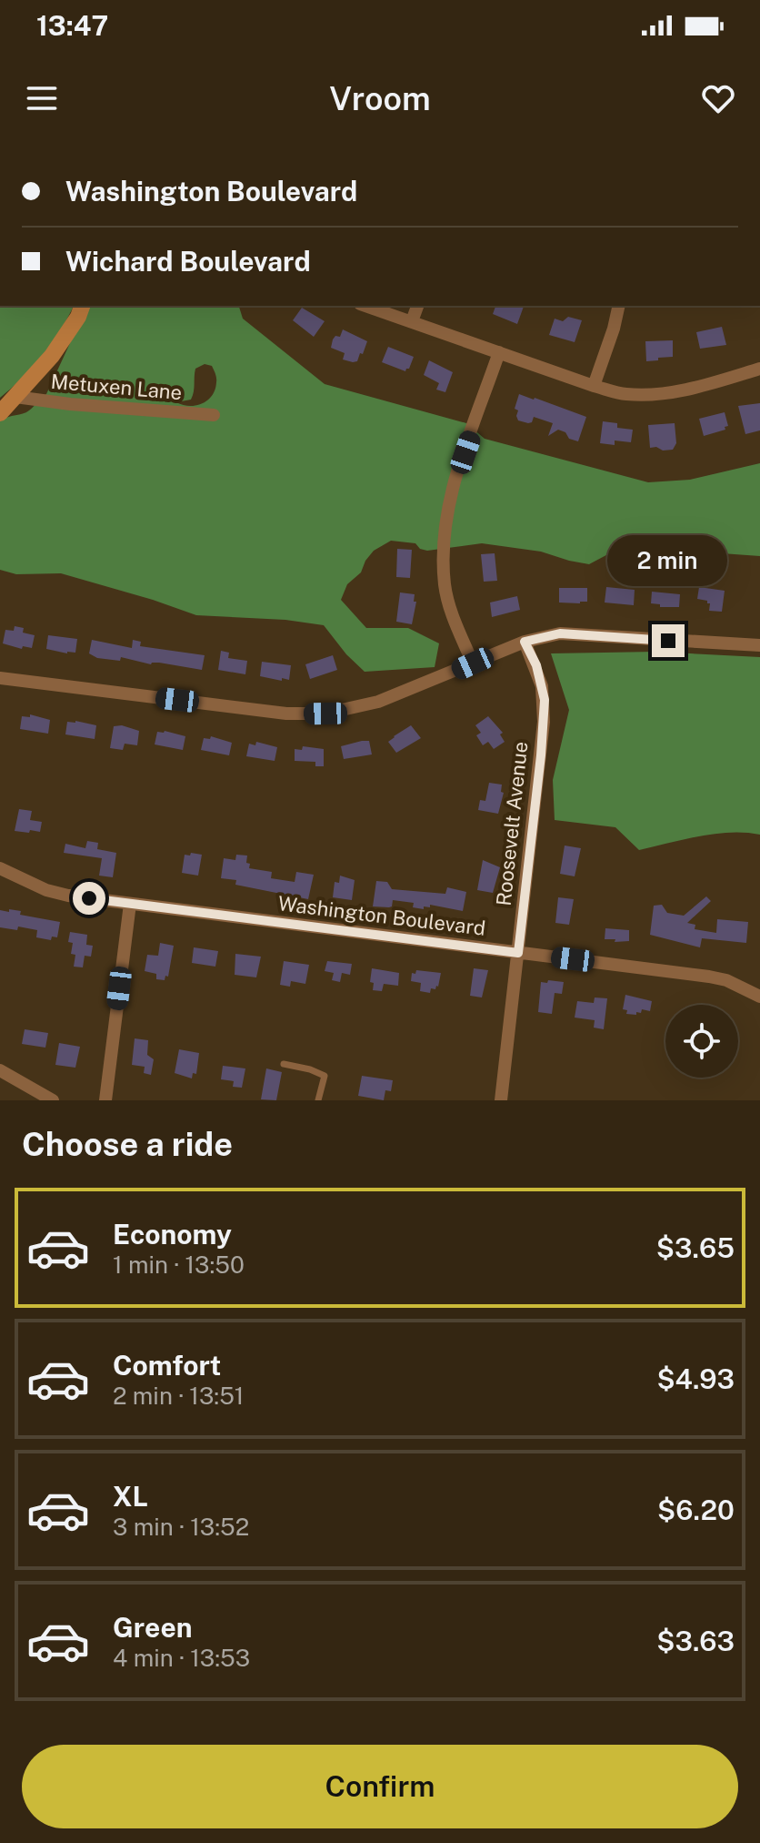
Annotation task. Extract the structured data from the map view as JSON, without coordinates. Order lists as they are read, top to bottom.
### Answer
{
  "streets": {
    "street": ["Metuxen Lane", "Roosevelt Avenue", "Washington Boulevard"]
  },
  "crossings": [
    ["Roosevelt Avenue", "Washington Boulevard"]
  ],
  "page": {
    "status": "13:47",
    "header": "Vroom",
    "banner": ["Washington Boulevard", "Wichard Boulevard"],
    "bubble": "2 min",
    "heading": "Choose a ride",
    "list": [
      {
        "name": "Economy",
        "note": "1 min · 13:50",
        "value": "$3.65"
      },
      {
        "name": "Comfort",
        "note": "2 min · 13:51",
        "value": "$4.93"
      },
      {
        "name": "XL",
        "note": "3 min · 13:52",
        "value": "$6.20"
      },
      {
        "name": "Green",
        "note": "4 min · 13:53",
        "value": "$3.63"
      }
    ],
    "buttons": "Confirm"
  }
}
